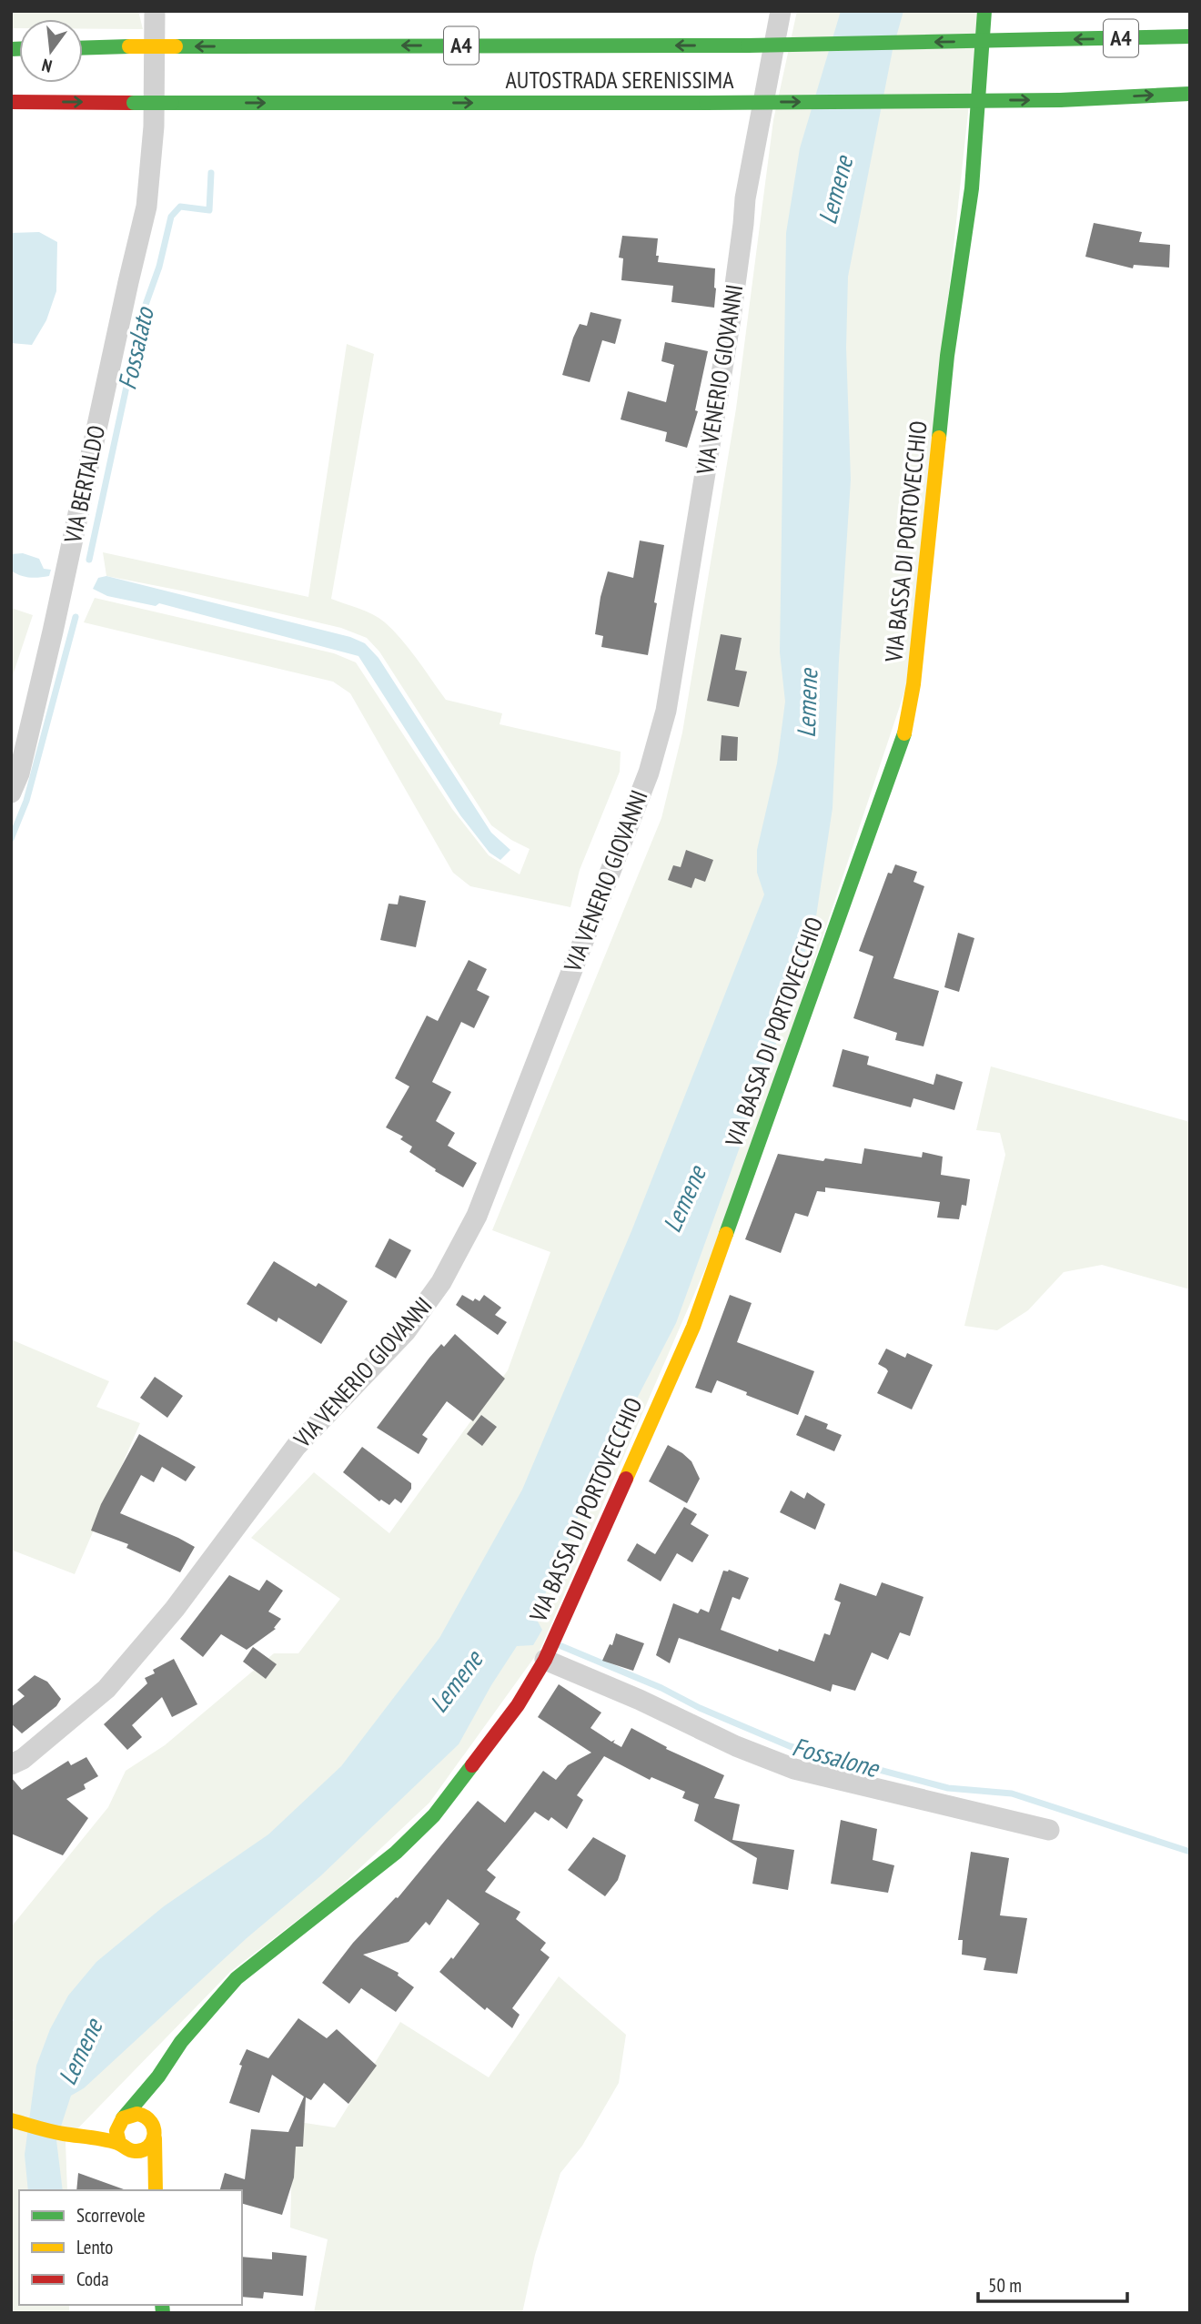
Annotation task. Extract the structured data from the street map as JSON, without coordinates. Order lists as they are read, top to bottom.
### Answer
{
  "streets": {
    "main road": ["A4", "AUTOSTRADA SERENISSIMA", "VIA BASSA DI PORTOVECCHIO"],
    "street": ["VIA VENERIO GIOVANNI", "VIA BERTALDO"]
  },
  "water": ["Lemene", "Fossalato", "Fossalone"],
  "legend": ["Scorrevole", "Lento", "Coda"],
  "scale_bar": "50 m",
  "north": "bottom"
}
